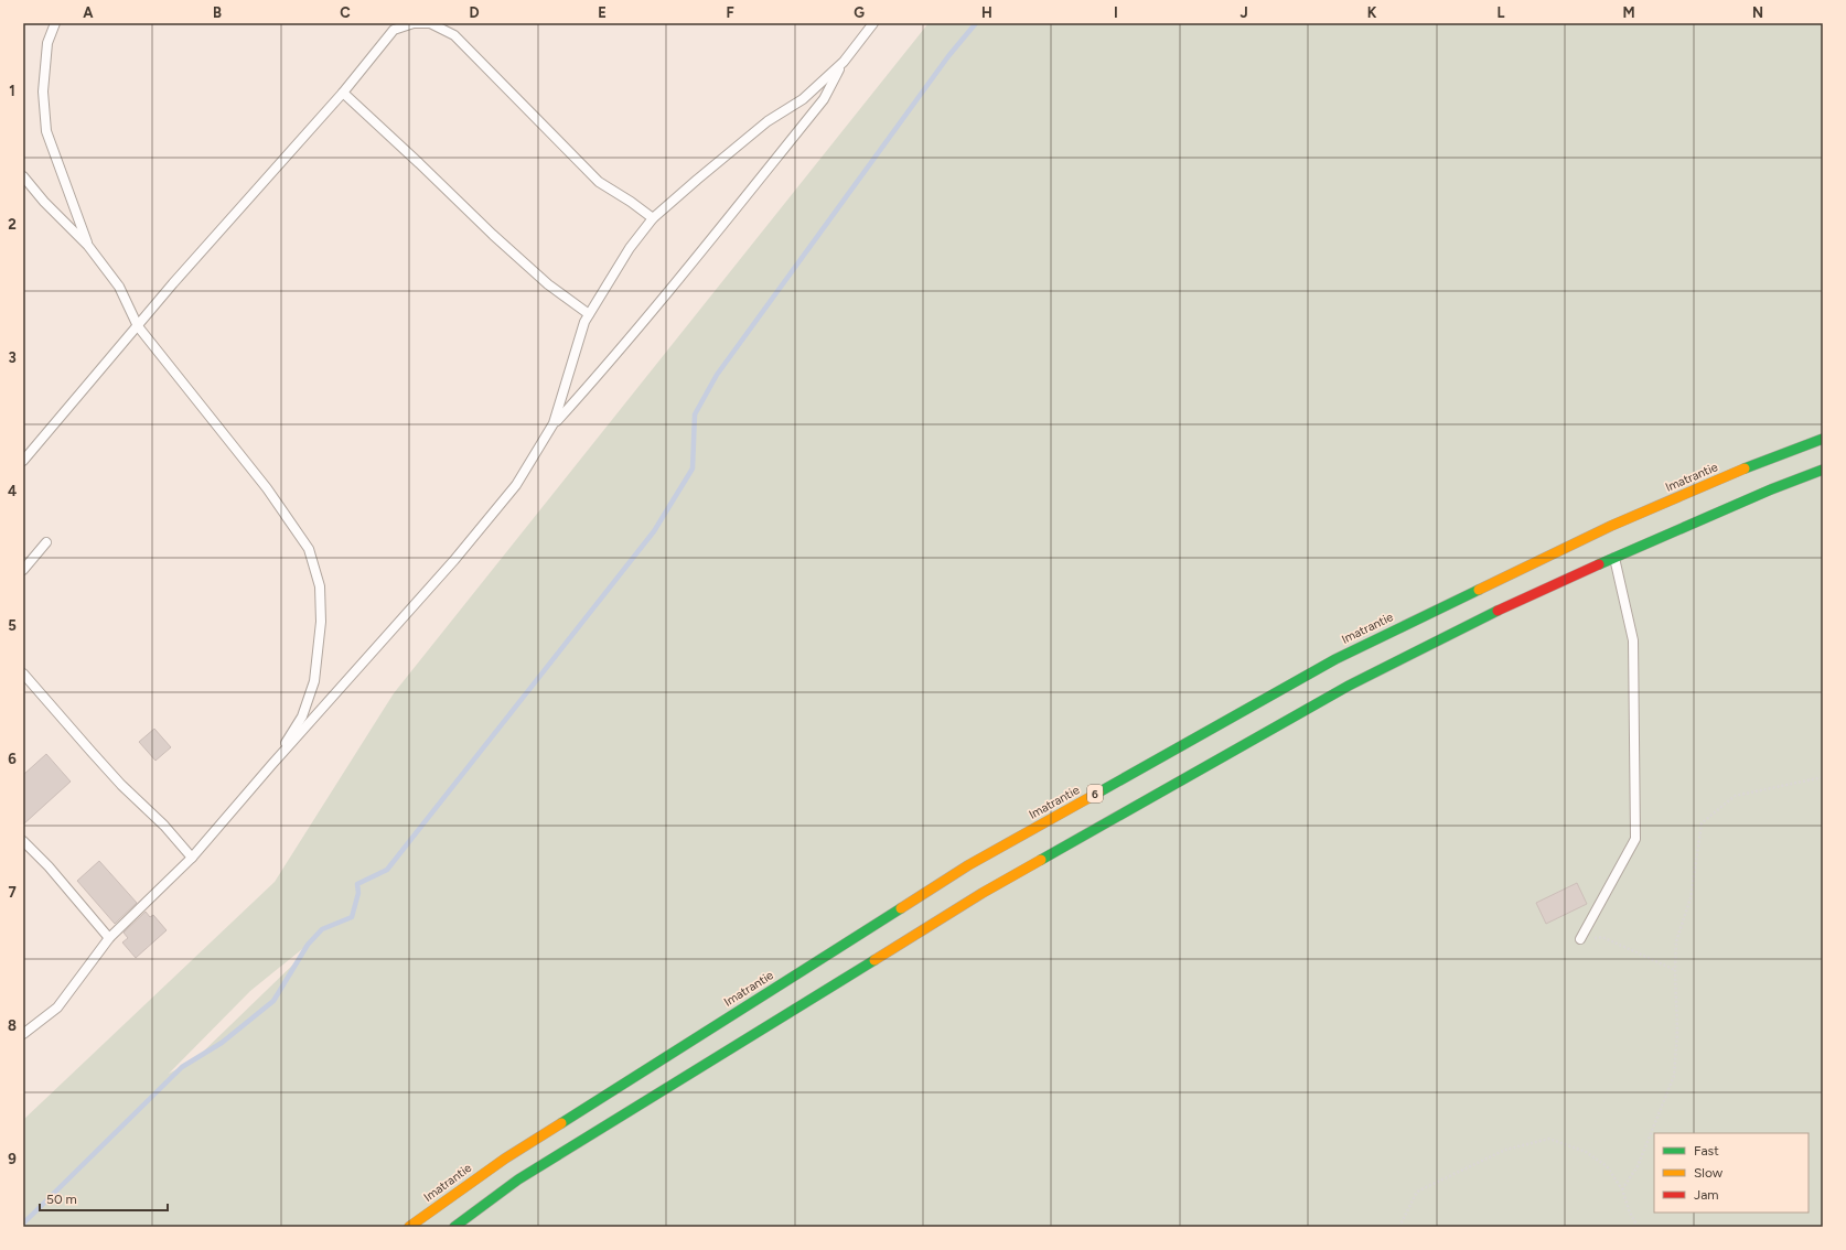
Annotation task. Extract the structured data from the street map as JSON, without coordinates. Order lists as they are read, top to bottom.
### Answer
{
  "streets": {
    "highway": ["Imatrantie", "6"]
  },
  "legend": ["Fast", "Slow", "Jam"],
  "scale_bar": "50 m",
  "grid": {
    "columns": [
      "A",
      "B",
      "C",
      "D",
      "E",
      "F",
      "G",
      "H",
      "I",
      "J",
      "K",
      "L",
      "M",
      "N"
    ],
    "rows": [
      "1",
      "2",
      "3",
      "4",
      "5",
      "6",
      "7",
      "8",
      "9"
    ]
  }
}
